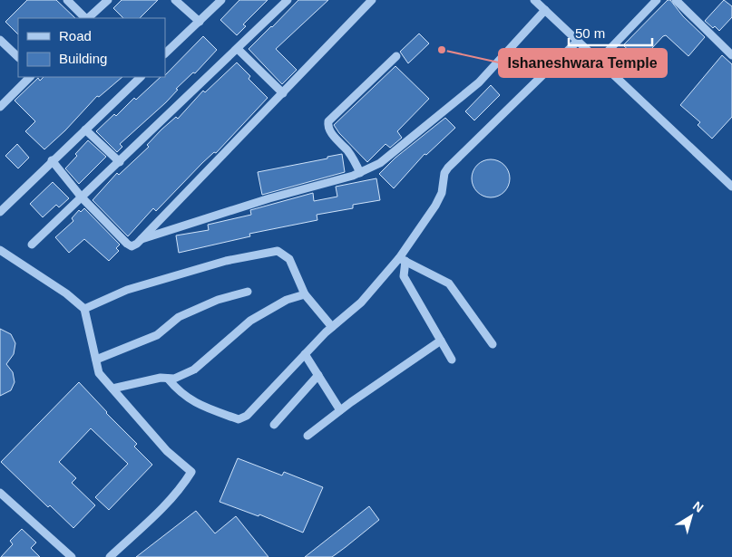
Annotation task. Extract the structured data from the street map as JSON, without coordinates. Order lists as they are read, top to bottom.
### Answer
{
  "places": ["Ishaneshwara Temple"],
  "legend": ["Road", "Building"],
  "scale_bar": "50 m",
  "north": "top right"
}
